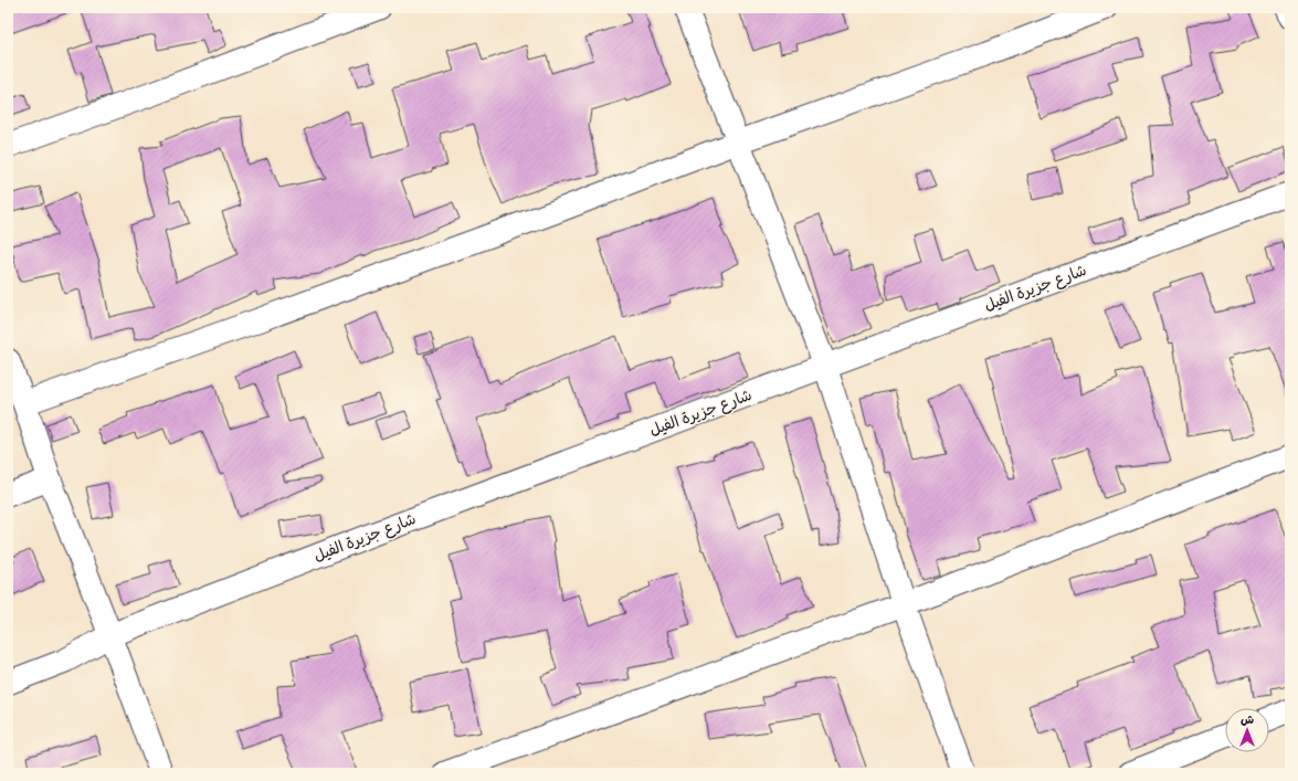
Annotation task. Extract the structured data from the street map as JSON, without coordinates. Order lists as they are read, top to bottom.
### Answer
{
  "streets": {
    "street": ["شارع جزيرة الفيل"]
  },
  "north": "top"
}
